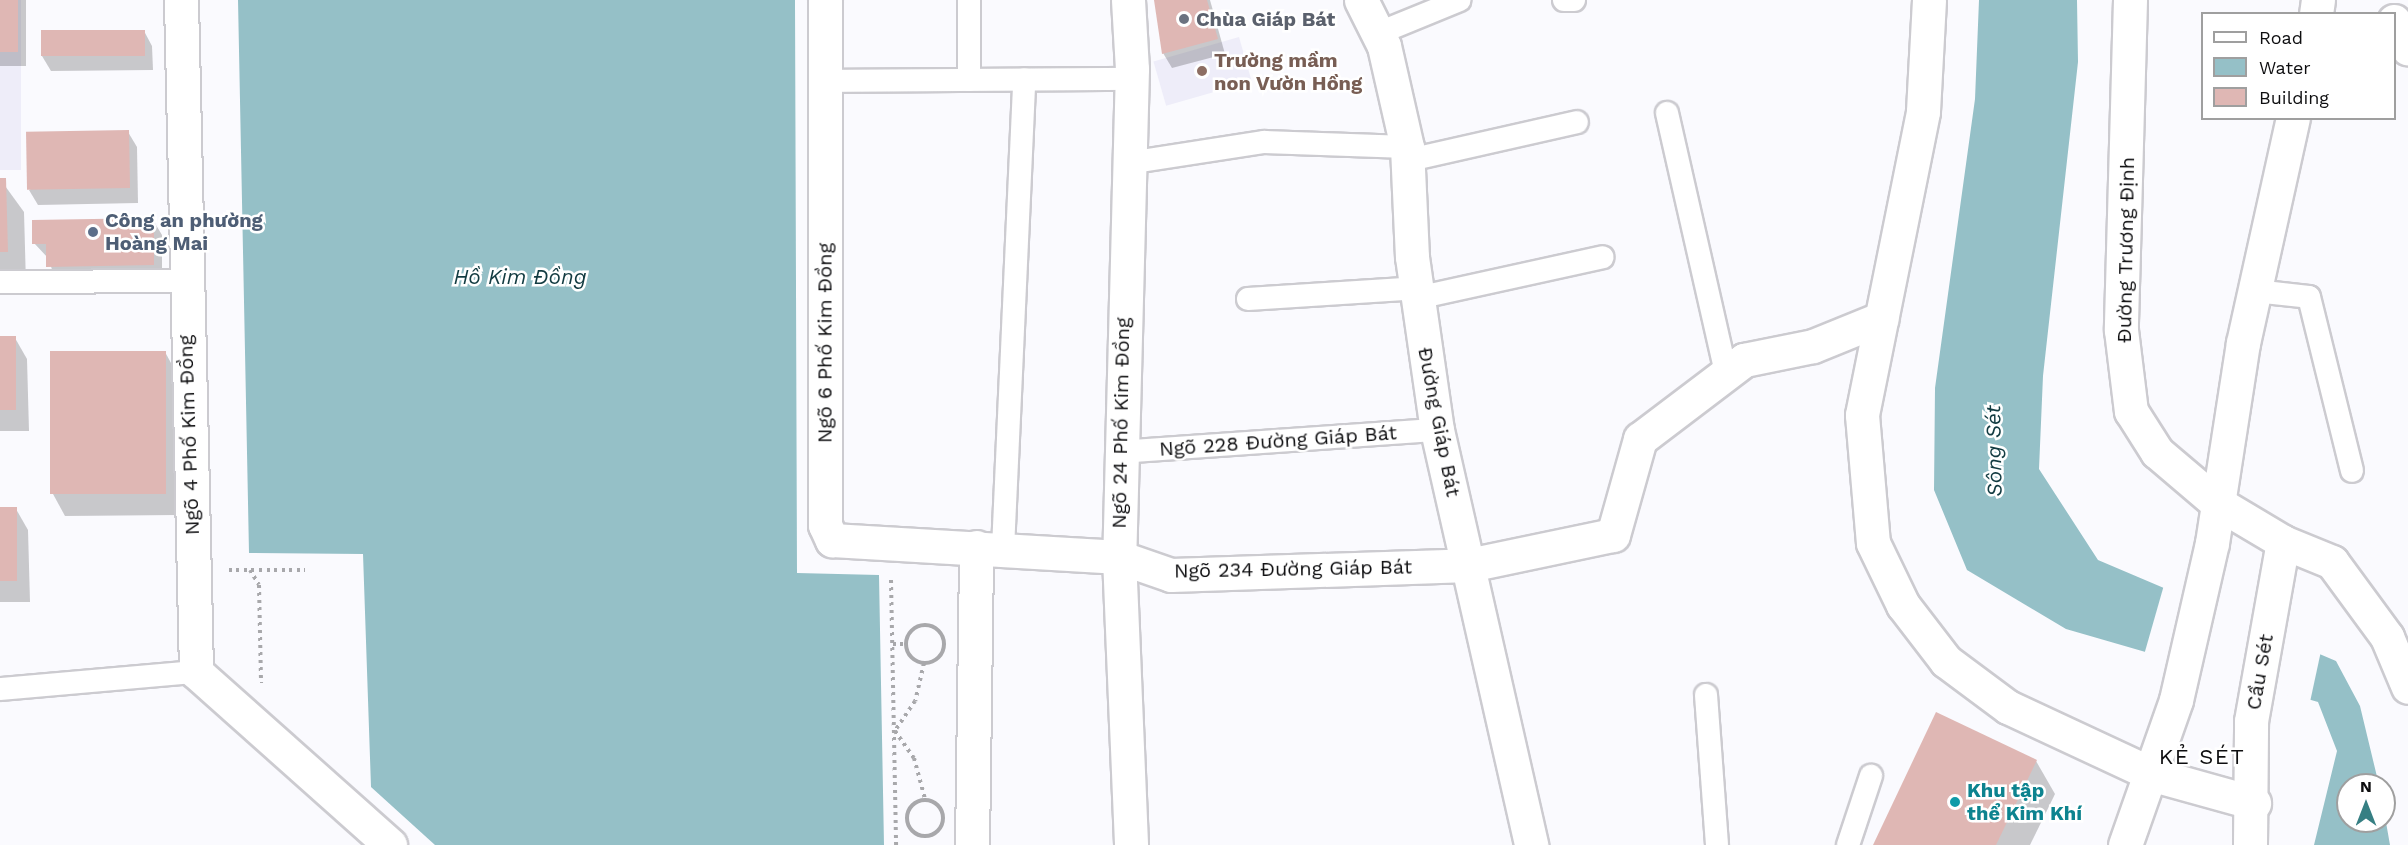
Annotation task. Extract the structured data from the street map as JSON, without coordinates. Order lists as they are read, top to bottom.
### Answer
{
  "streets": {
    "street": [
      "Đường Trương Định",
      "Ngõ 6 Phố Kim Đồng",
      "Đường Giáp Bát",
      "Ngõ 24 Phố Kim Đồng",
      "Ngõ 4 Phố Kim Đồng",
      "Ngõ 234 Đường Giáp Bát",
      "Cầu Sét"
    ],
    "lane": ["Ngõ 228 Đường Giáp Bát"]
  },
  "crossings": [
    ["Đường Trương Định", "Cầu Sét"],
    ["Ngõ 6 Phố Kim Đồng", "Ngõ 24 Phố Kim Đồng"],
    ["Ngõ 6 Phố Kim Đồng", "Ngõ 234 Đường Giáp Bát"],
    ["Đường Giáp Bát", "Ngõ 228 Đường Giáp Bát"],
    ["Đường Giáp Bát", "Ngõ 234 Đường Giáp Bát"],
    ["Ngõ 24 Phố Kim Đồng", "Ngõ 228 Đường Giáp Bát"],
    ["Ngõ 24 Phố Kim Đồng", "Ngõ 234 Đường Giáp Bát"]
  ],
  "districts": ["KẺ SÉT"],
  "water": ["Hồ Kim Đồng", "Sông Sét"],
  "places": [
    "Chùa Giáp Bát",
    "Trường mầm non Vườn Hồng",
    "Công an phường Hoàng Mai",
    "Khu tập thể Kim Khí"
  ],
  "legend": ["Road", "Water", "Building"],
  "north": "top"
}
